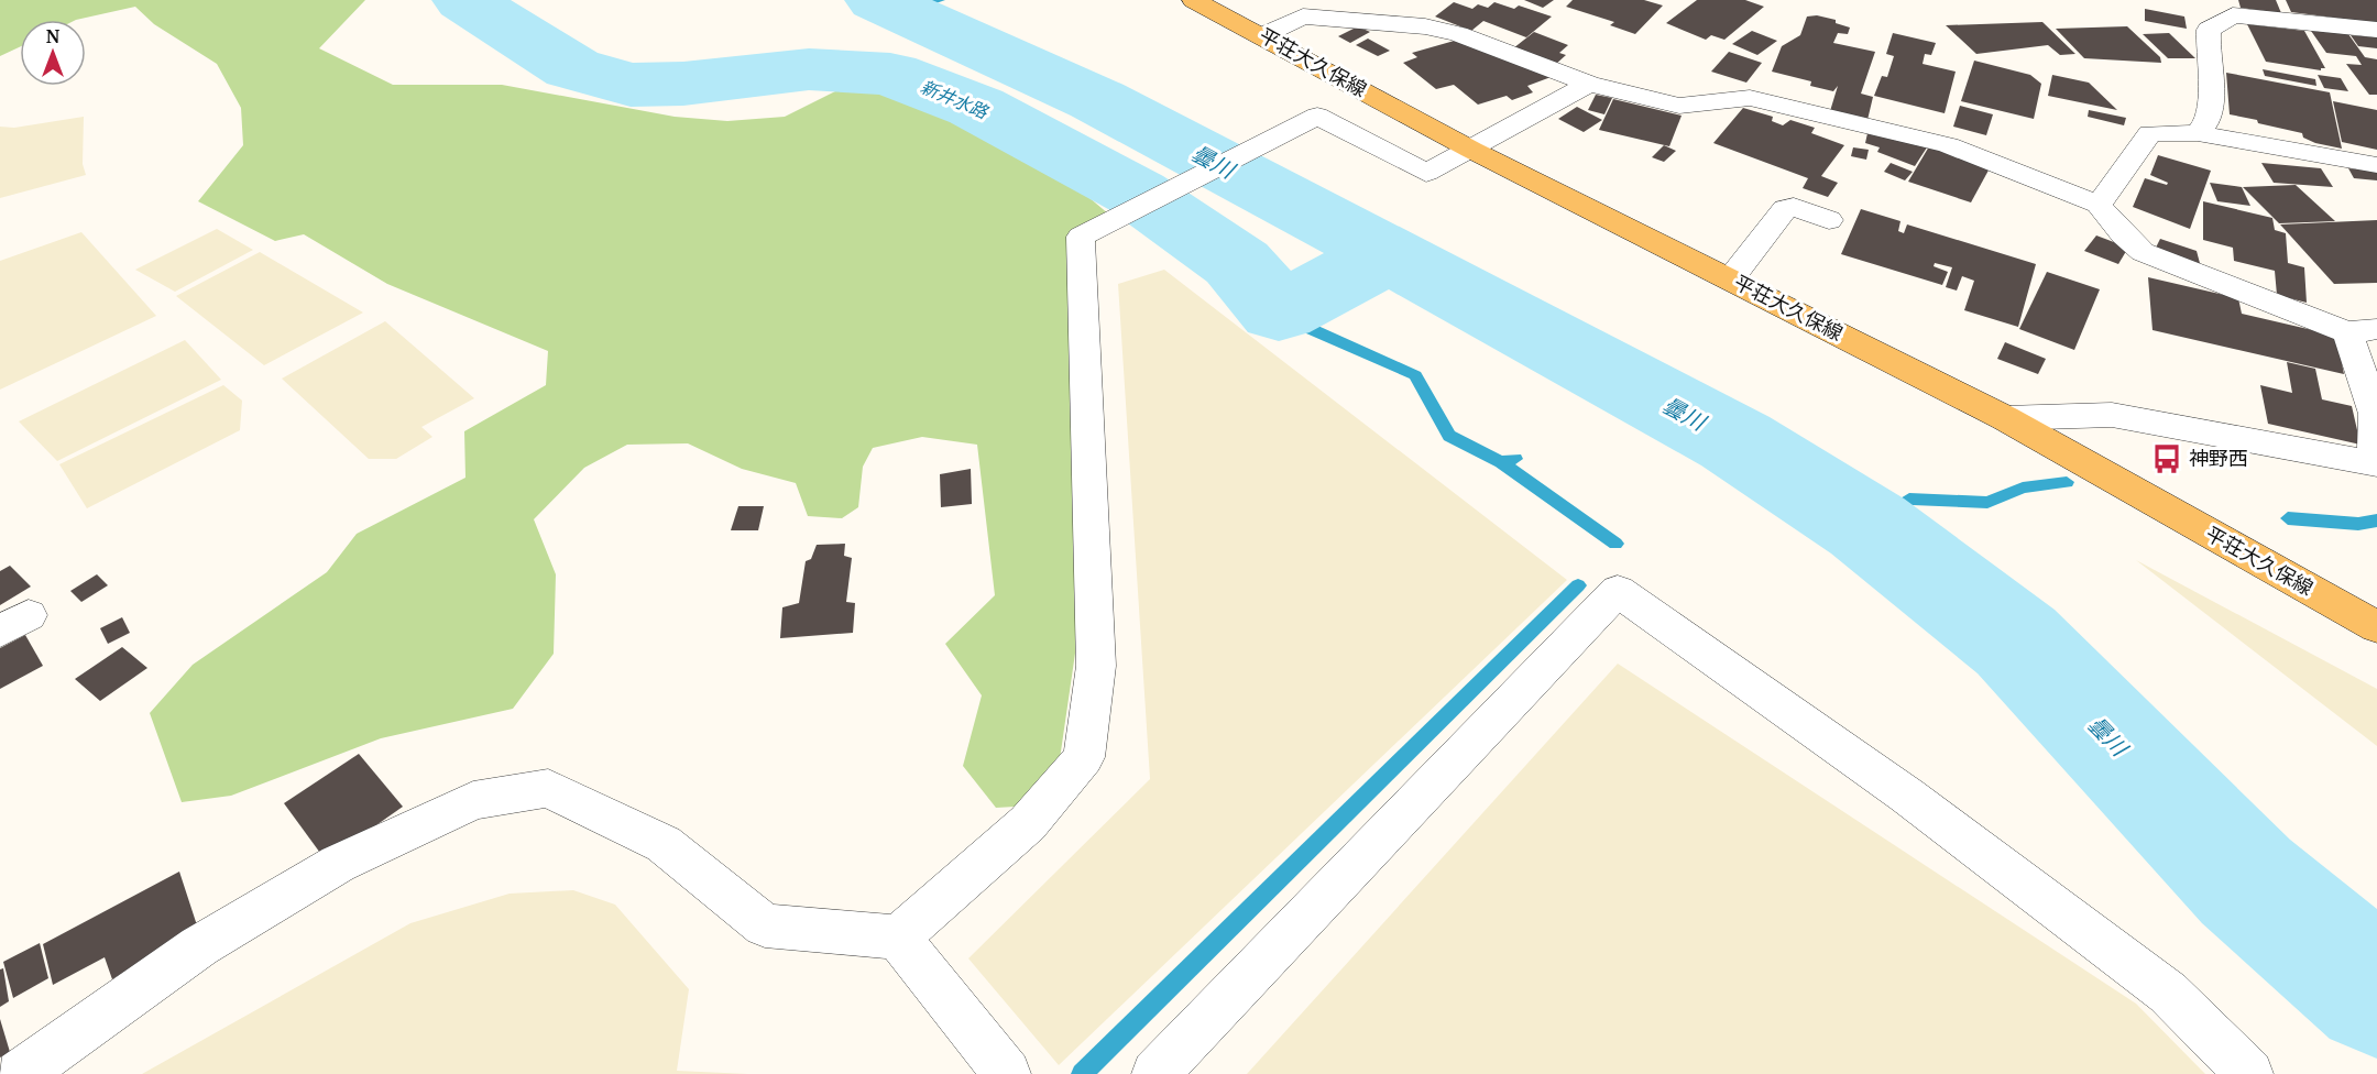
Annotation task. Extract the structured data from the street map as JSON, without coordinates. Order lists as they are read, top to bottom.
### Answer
{
  "streets": {
    "main road": ["平荘大久保線"]
  },
  "water": ["新井水路", "曇川"],
  "places": {
    "bus stop": ["神野西"]
  },
  "north": "top"
}
